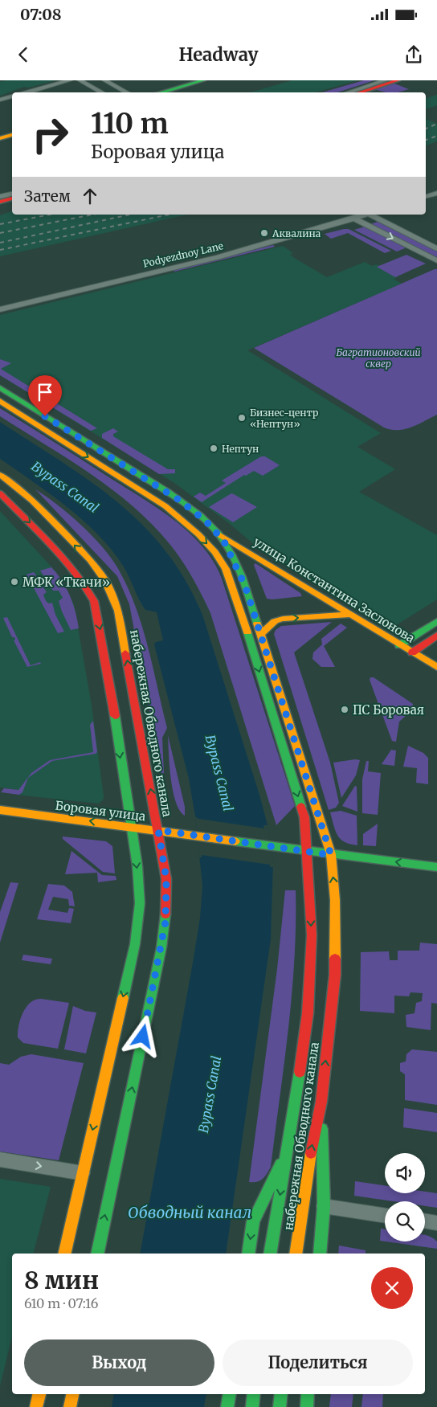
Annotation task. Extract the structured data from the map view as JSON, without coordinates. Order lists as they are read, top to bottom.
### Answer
{
  "streets": {
    "main road": ["улица Константина Заслонова", "набережная Обводного канала", "Боровая улица"],
    "street": ["Podyezdnoy Lane"]
  },
  "crossings": [
    ["улица Константина Заслонова", "набережная Обводного канала"],
    ["набережная Обводного канала", "Боровая улица"]
  ],
  "one_way": ["Боровая улица"],
  "water": ["Bypass Canal", "Обводный канал"],
  "parks": ["Багратионовский сквер"],
  "places": [
    "Аквалина",
    "Бизнес-центр «Нептун»",
    "Нептун",
    "МФК «Ткачи»",
    "ПС Боровая"
  ],
  "page": {
    "status": "07:08",
    "header": "Headway",
    "turn": ["110 m", "Боровая улица"],
    "then": "Затем",
    "heading": ["8 мин", "610 m · 07:16"],
    "buttons": ["Выход", "Поделиться"]
  }
}
